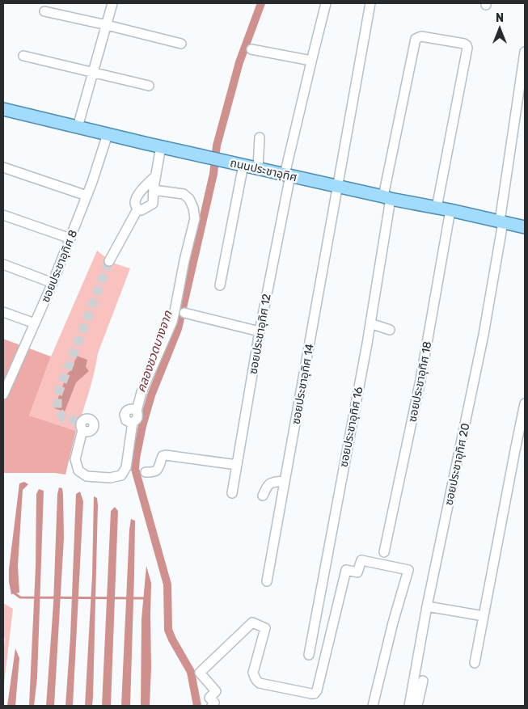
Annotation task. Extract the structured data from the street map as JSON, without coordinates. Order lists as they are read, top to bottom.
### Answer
{
  "streets": {
    "main road": ["ถนนประชาอุทิศ"],
    "street": [
      "ซอยประชาอุทิศ 8",
      "ซอยประชาอุทิศ 12",
      "ซอยประชาอุทิศ 18",
      "ซอยประชาอุทิศ 14",
      "ซอยประชาอุทิศ 16",
      "ซอยประชาอุทิศ 20"
    ]
  },
  "crossings": [
    ["ถนนประชาอุทิศ", "ซอยประชาอุทิศ 8"],
    ["ถนนประชาอุทิศ", "ซอยประชาอุทิศ 12"],
    ["ถนนประชาอุทิศ", "ซอยประชาอุทิศ 18"],
    ["ถนนประชาอุทิศ", "ซอยประชาอุทิศ 14"],
    ["ถนนประชาอุทิศ", "ซอยประชาอุทิศ 16"],
    ["ถนนประชาอุทิศ", "ซอยประชาอุทิศ 20"]
  ],
  "water": ["คลองชวดบางจาก"],
  "north": "top"
}
